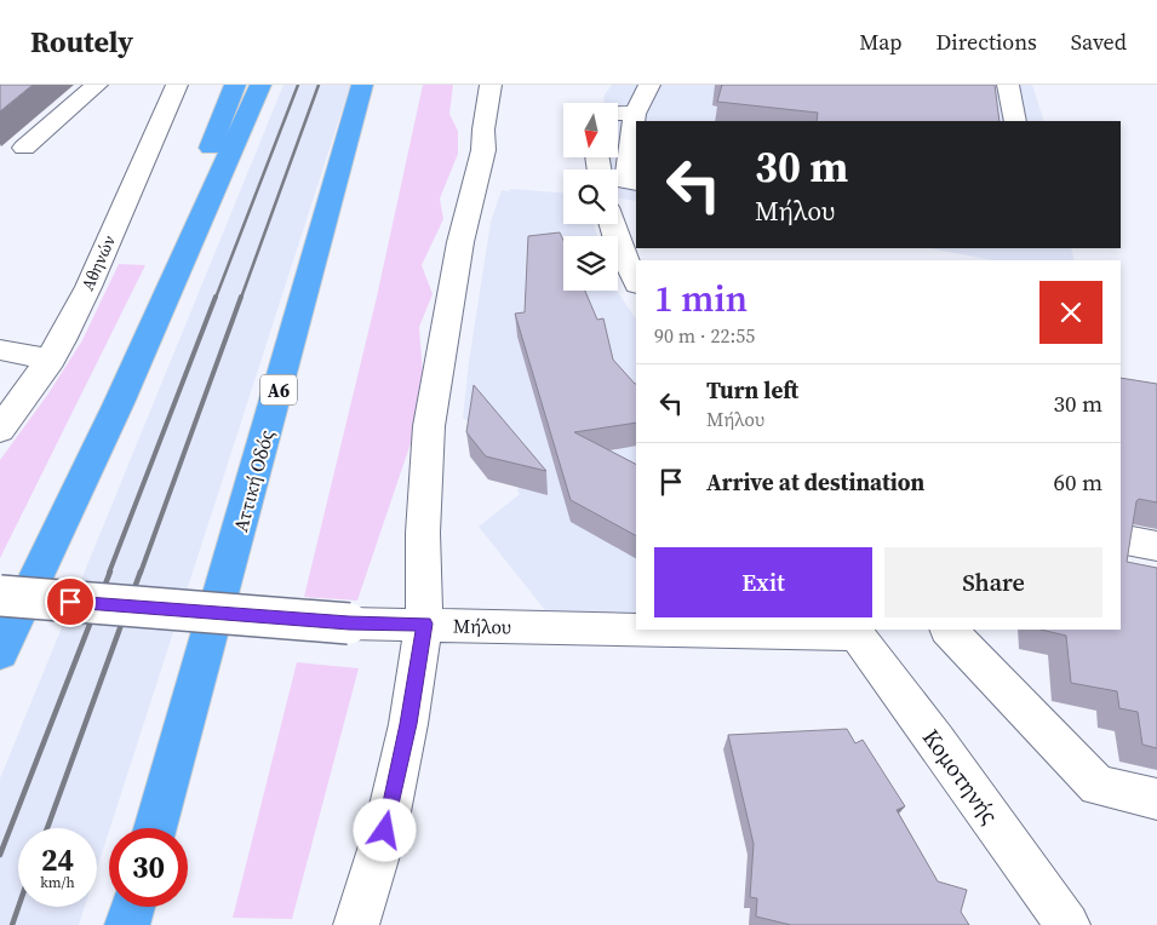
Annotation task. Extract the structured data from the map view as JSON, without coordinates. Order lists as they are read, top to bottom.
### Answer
{
  "streets": {
    "highway": ["Α6", "Αττική Οδός"],
    "street": ["Αθηνών", "Μήλου", "Κομοτηνής"]
  },
  "crossings": [
    ["Μήλου", "Κομοτηνής"]
  ],
  "north": "bottom",
  "page": {
    "header": "Routely",
    "nav": ["Map", "Directions", "Saved"],
    "turn": ["30 m", "Μήλου"],
    "heading": ["1 min", "90 m · 22:55"],
    "list": [
      {
        "name": "Turn left",
        "note": "Μήλου",
        "value": "30 m"
      },
      {
        "name": "Arrive at destination",
        "value": "60 m"
      }
    ],
    "buttons": ["Exit", "Share"],
    "speed": "24 km/h",
    "limit": "30"
  }
}
